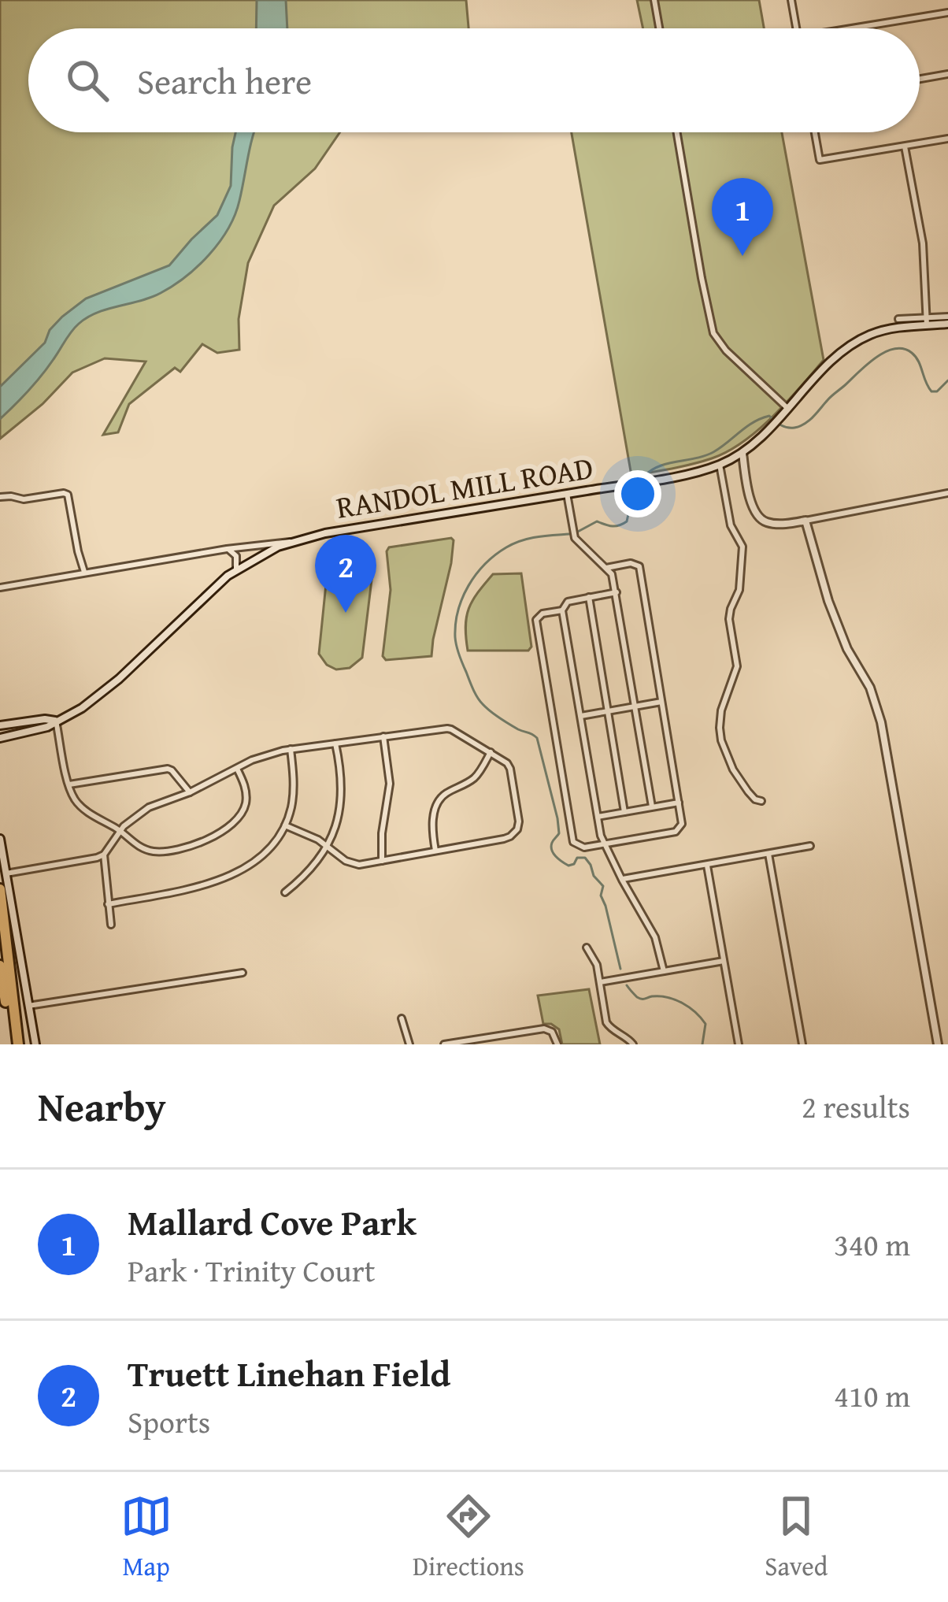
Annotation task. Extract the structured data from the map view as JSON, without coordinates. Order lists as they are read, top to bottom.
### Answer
{
  "streets": {
    "main road": ["RANDOL MILL ROAD"]
  },
  "page": {
    "search": "Search here",
    "pins": ["1", "2"],
    "heading": ["Nearby", "2 results"],
    "list": [
      {
        "mark": "1",
        "name": "Mallard Cove Park",
        "note": "Park · Trinity Court",
        "value": "340 m"
      },
      {
        "mark": "2",
        "name": "Truett Linehan Field",
        "note": "Sports",
        "value": "410 m"
      }
    ],
    "nav": ["Map", "Directions", "Saved"]
  }
}
